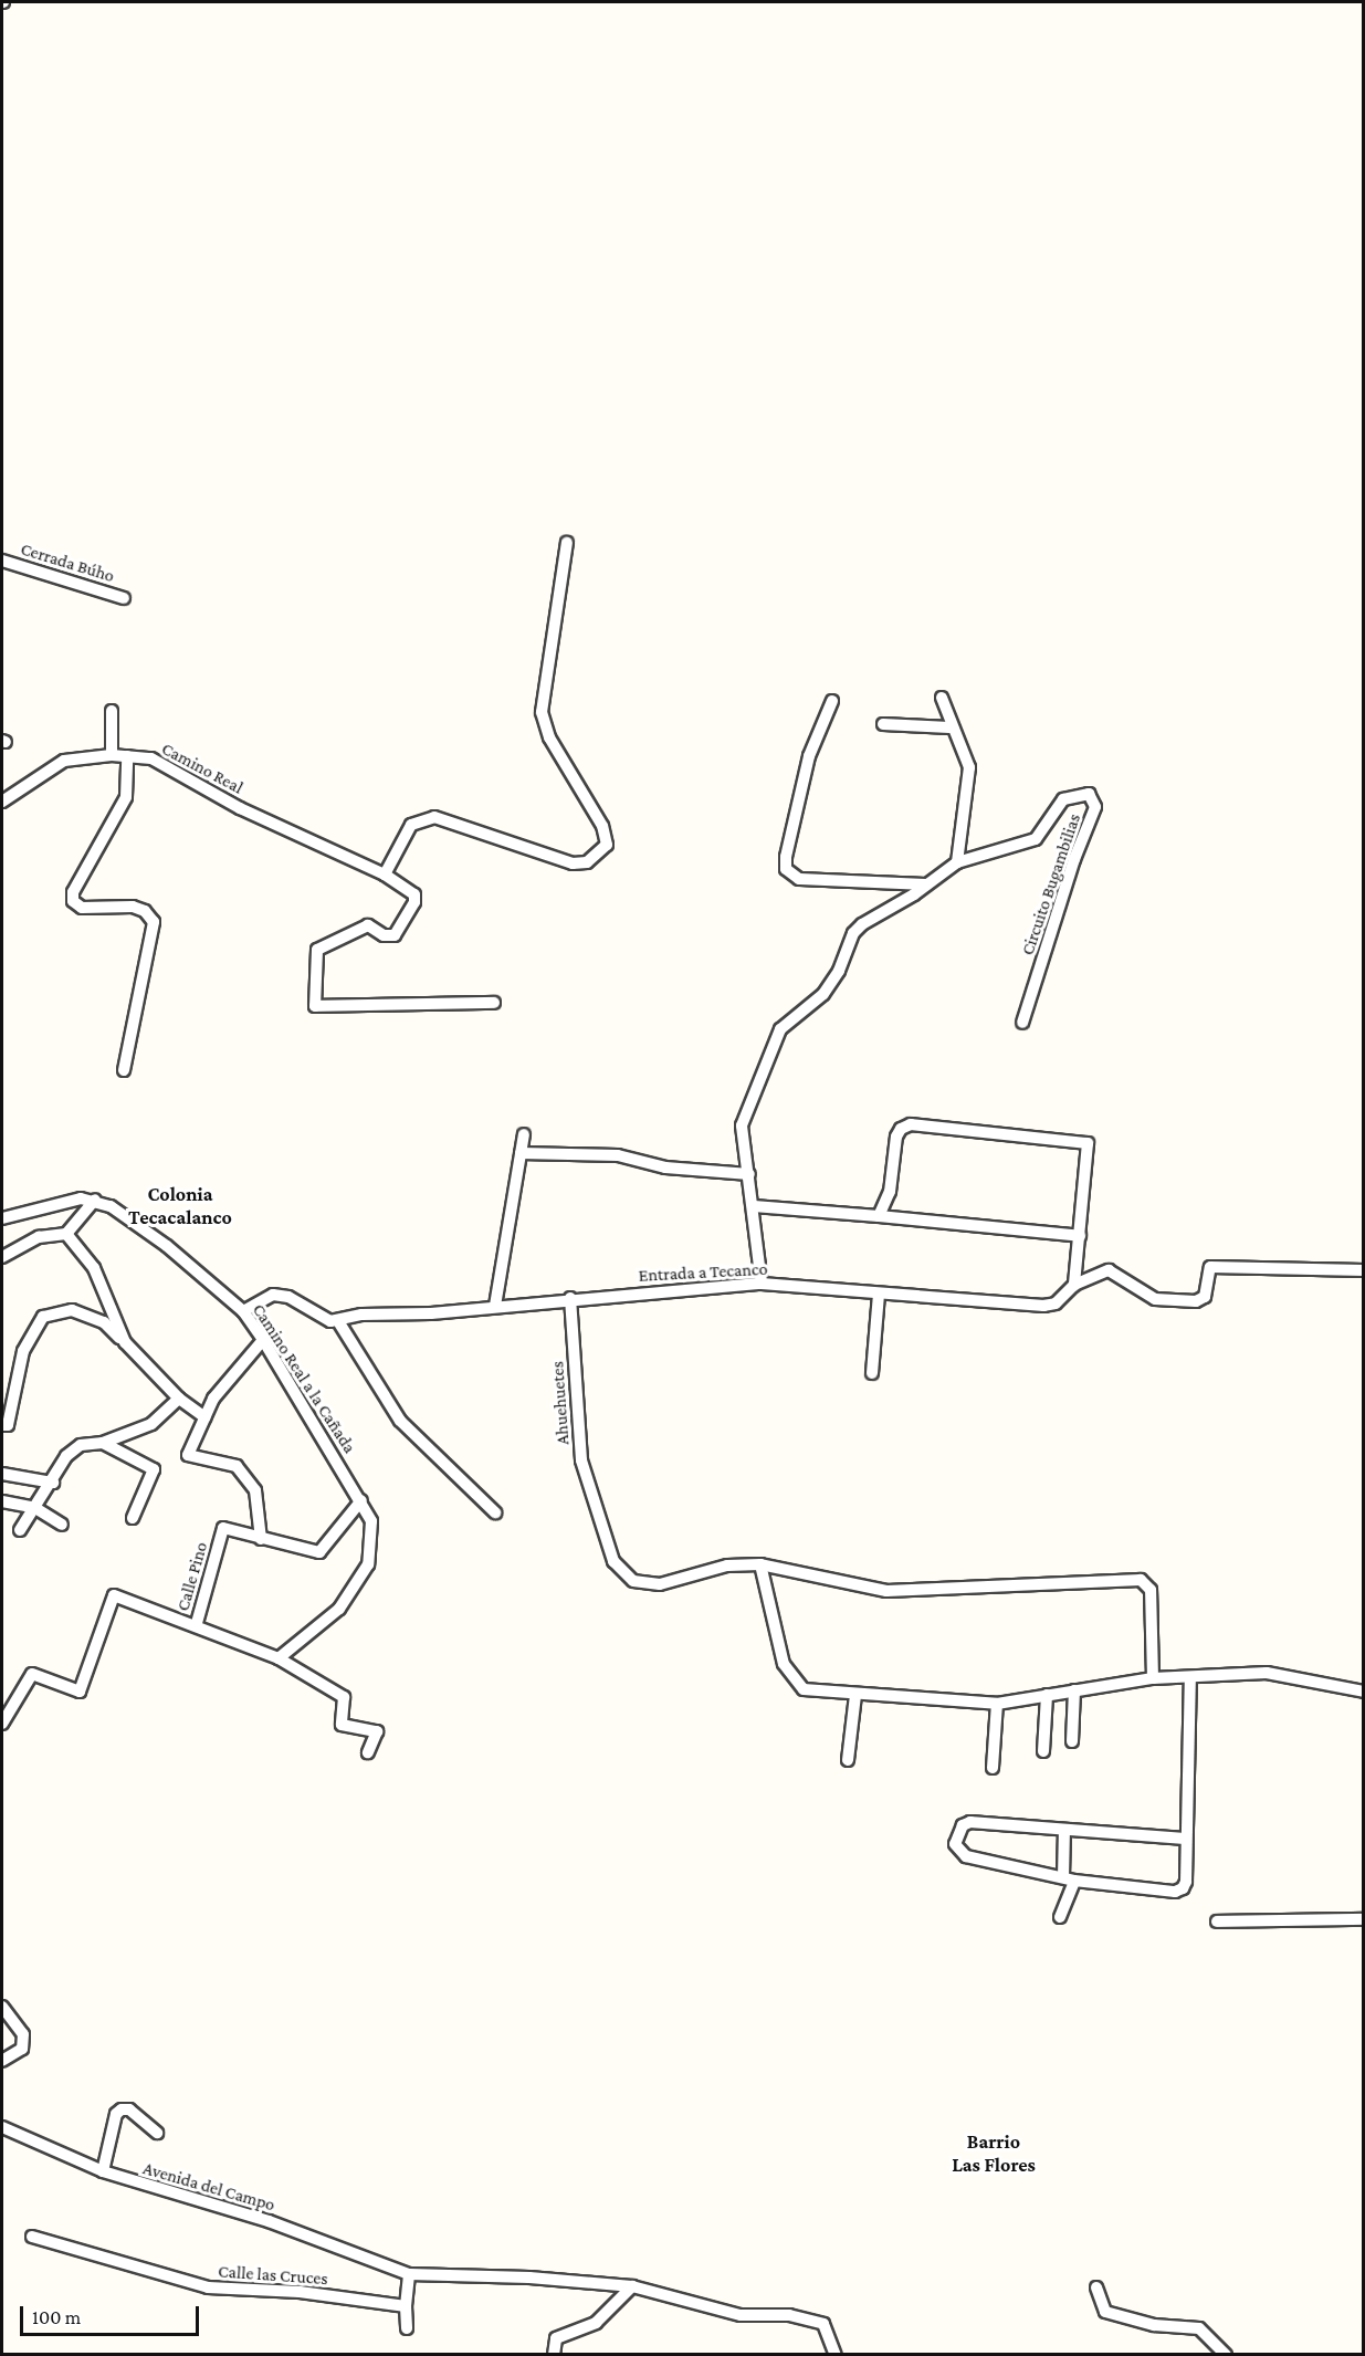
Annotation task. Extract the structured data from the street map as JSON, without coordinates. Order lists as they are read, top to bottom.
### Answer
{
  "streets": {
    "street": [
      "Cerrada Búho",
      "Camino Real",
      "Circuito Bugambilias",
      "Entrada a Tecanco",
      "Camino Real a la Cañada",
      "Ahuehuetes",
      "Calle Pino",
      "Avenida del Campo",
      "Calle las Cruces"
    ]
  },
  "crossings": [
    ["Circuito Bugambilias", "Entrada a Tecanco"],
    ["Entrada a Tecanco", "Ahuehuetes"],
    ["Camino Real a la Cañada", "Calle Pino"]
  ],
  "districts": ["Colonia Tecacalanco", "Barrio Las Flores"],
  "scale_bar": "100 m"
}
